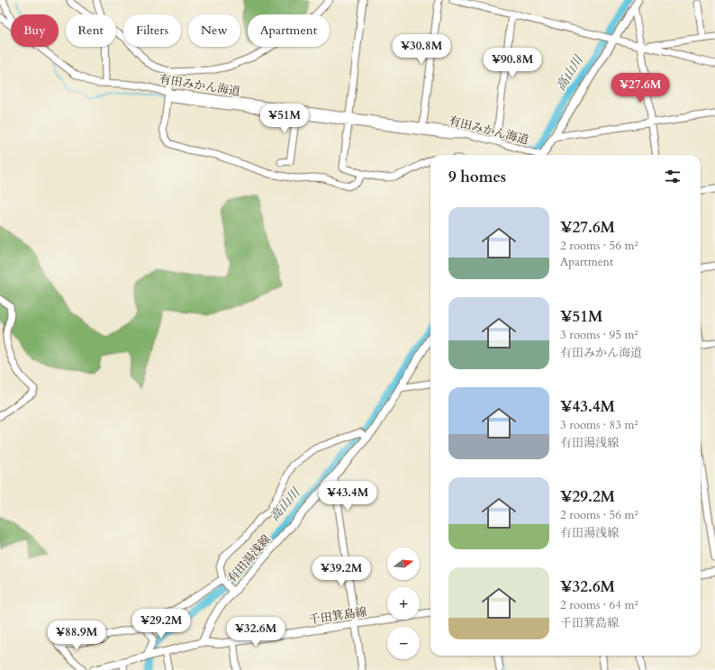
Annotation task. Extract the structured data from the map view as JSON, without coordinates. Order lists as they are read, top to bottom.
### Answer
{
  "streets": {
    "main road": ["有田湯浅線", "千田箕島線"],
    "street": ["有田みかん海道"]
  },
  "crossings": [
    ["有田湯浅線", "千田箕島線"]
  ],
  "water": ["高山川"],
  "north": "right",
  "page": {
    "chip": [
      "Buy",
      "Rent",
      "Filters",
      "New",
      "Apartment"
    ],
    "price": [
      "¥30.8M",
      "¥90.8M",
      "¥27.6M",
      "¥51M",
      "¥43.4M",
      "¥39.2M",
      "¥29.2M",
      "¥32.6M",
      "¥88.9M"
    ],
    "heading": "9 homes",
    "list": [
      {
        "name": "¥27.6M",
        "note": "2 rooms · 56 m² · Apartment"
      },
      {
        "name": "¥51M",
        "note": "3 rooms · 95 m² · 有田みかん海道"
      },
      {
        "name": "¥43.4M",
        "note": "3 rooms · 83 m² · 有田湯浅線"
      },
      {
        "name": "¥29.2M",
        "note": "2 rooms · 56 m² · 有田湯浅線"
      },
      {
        "name": "¥32.6M",
        "note": "2 rooms · 64 m² · 千田箕島線"
      }
    ],
    "map_buttons": ["+", "−"]
  }
}
